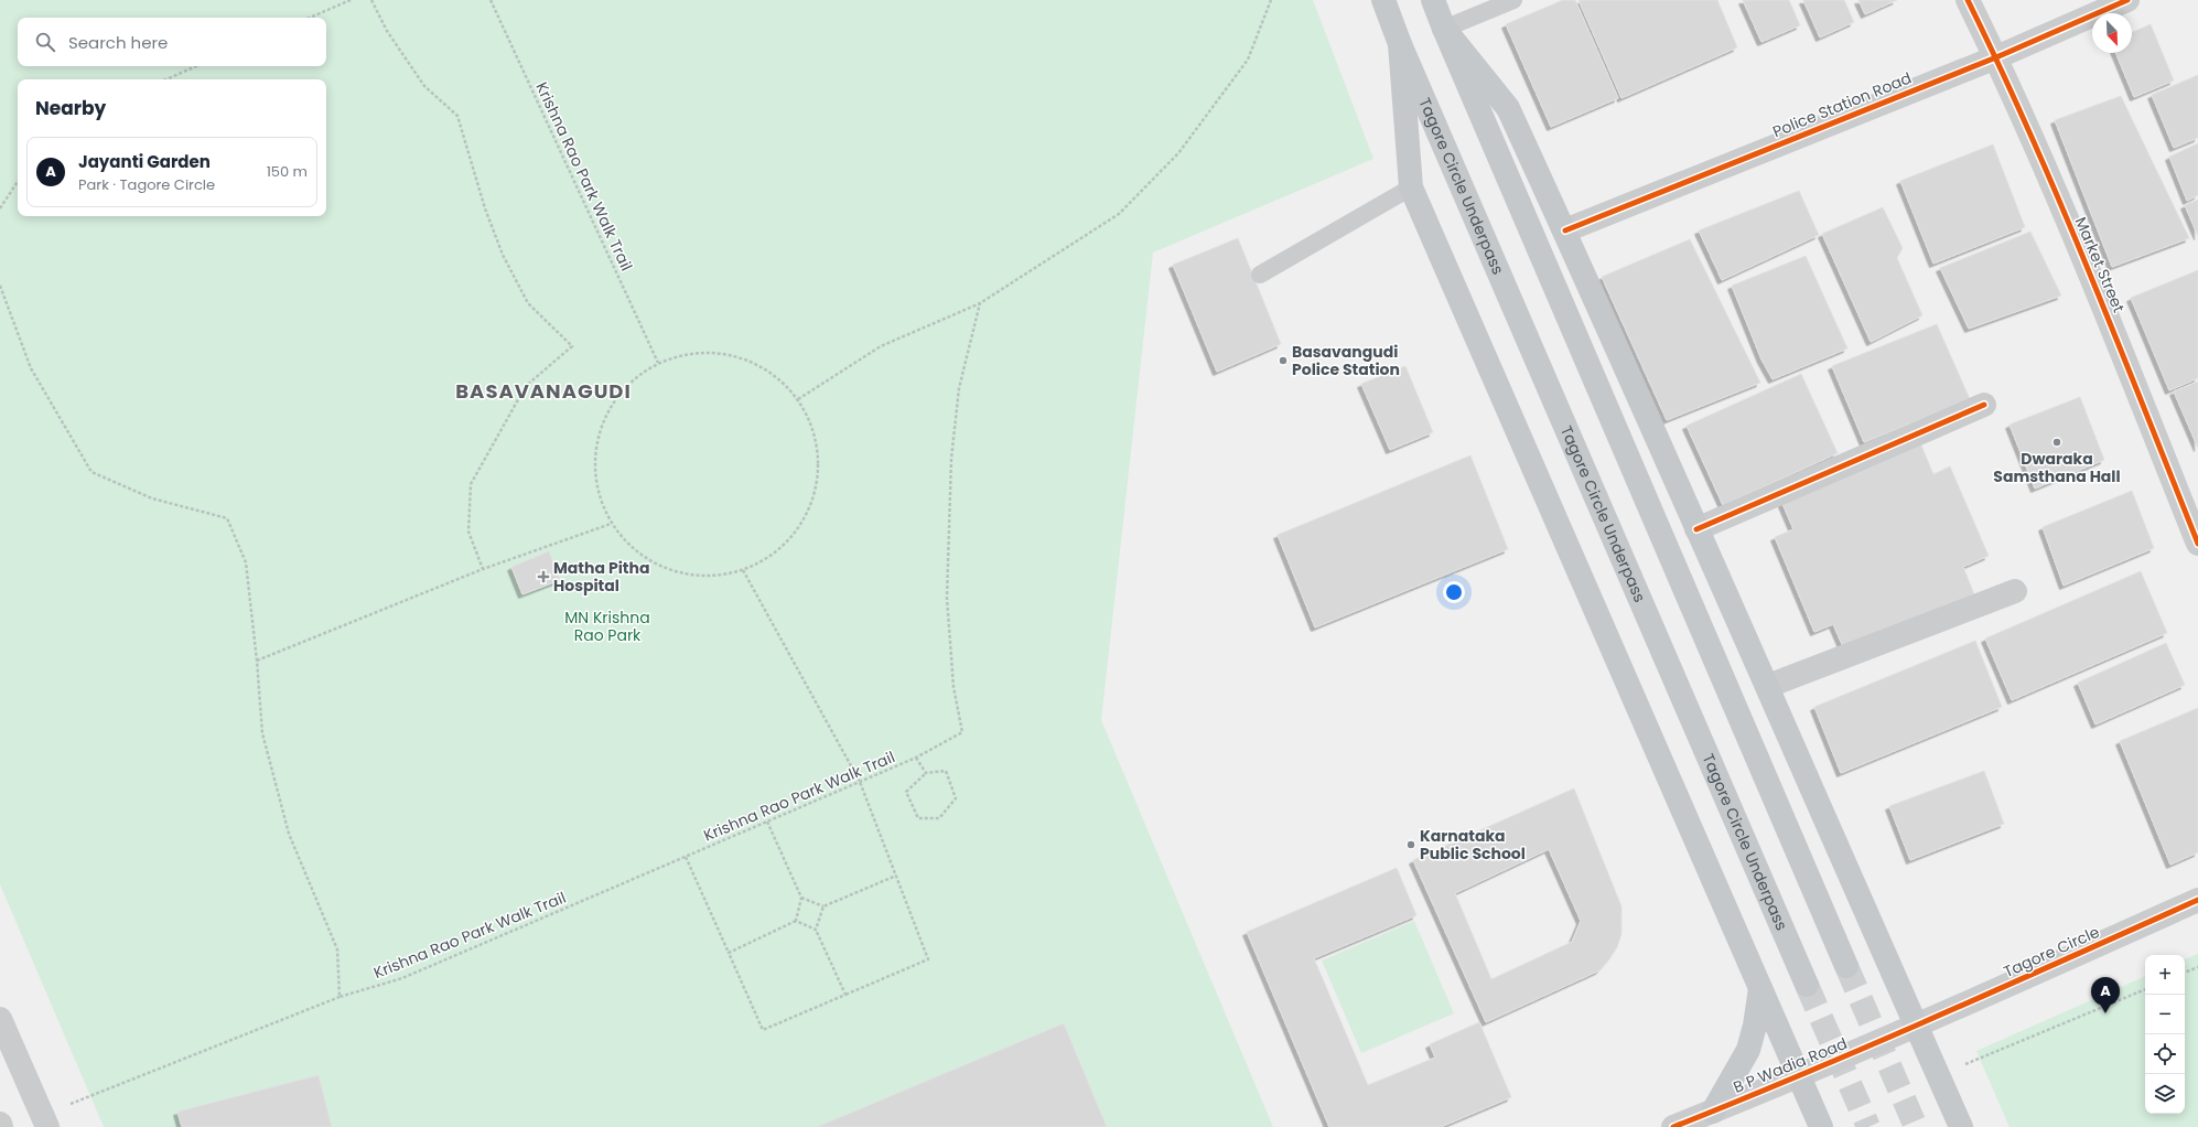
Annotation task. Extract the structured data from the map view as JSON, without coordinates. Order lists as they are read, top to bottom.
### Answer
{
  "streets": {
    "main road": ["Tagore Circle Underpass"],
    "street": [
      "Police Station Road",
      "Market Street",
      "Tagore Circle",
      "B P Wadia Road"
    ],
    "path": ["Krishna Rao Park Walk Trail"]
  },
  "crossings": [
    ["Police Station Road", "Market Street"],
    ["Tagore Circle", "B P Wadia Road"]
  ],
  "districts": ["BASAVANAGUDI"],
  "parks": ["MN Krishna Rao Park"],
  "places": {
    "other": ["Basavangudi Police Station", "Dwaraka Samsthana Hall", "Karnataka Public School"],
    "health": ["Matha Pitha Hospital"]
  },
  "north": "bottom right",
  "page": {
    "search": "Search here",
    "heading": "Nearby",
    "list": [
      {
        "mark": "A",
        "name": "Jayanti Garden",
        "note": "Park · Tagore Circle",
        "value": "150 m"
      }
    ],
    "map_buttons": ["+", "−"],
    "pins": "A"
  }
}
